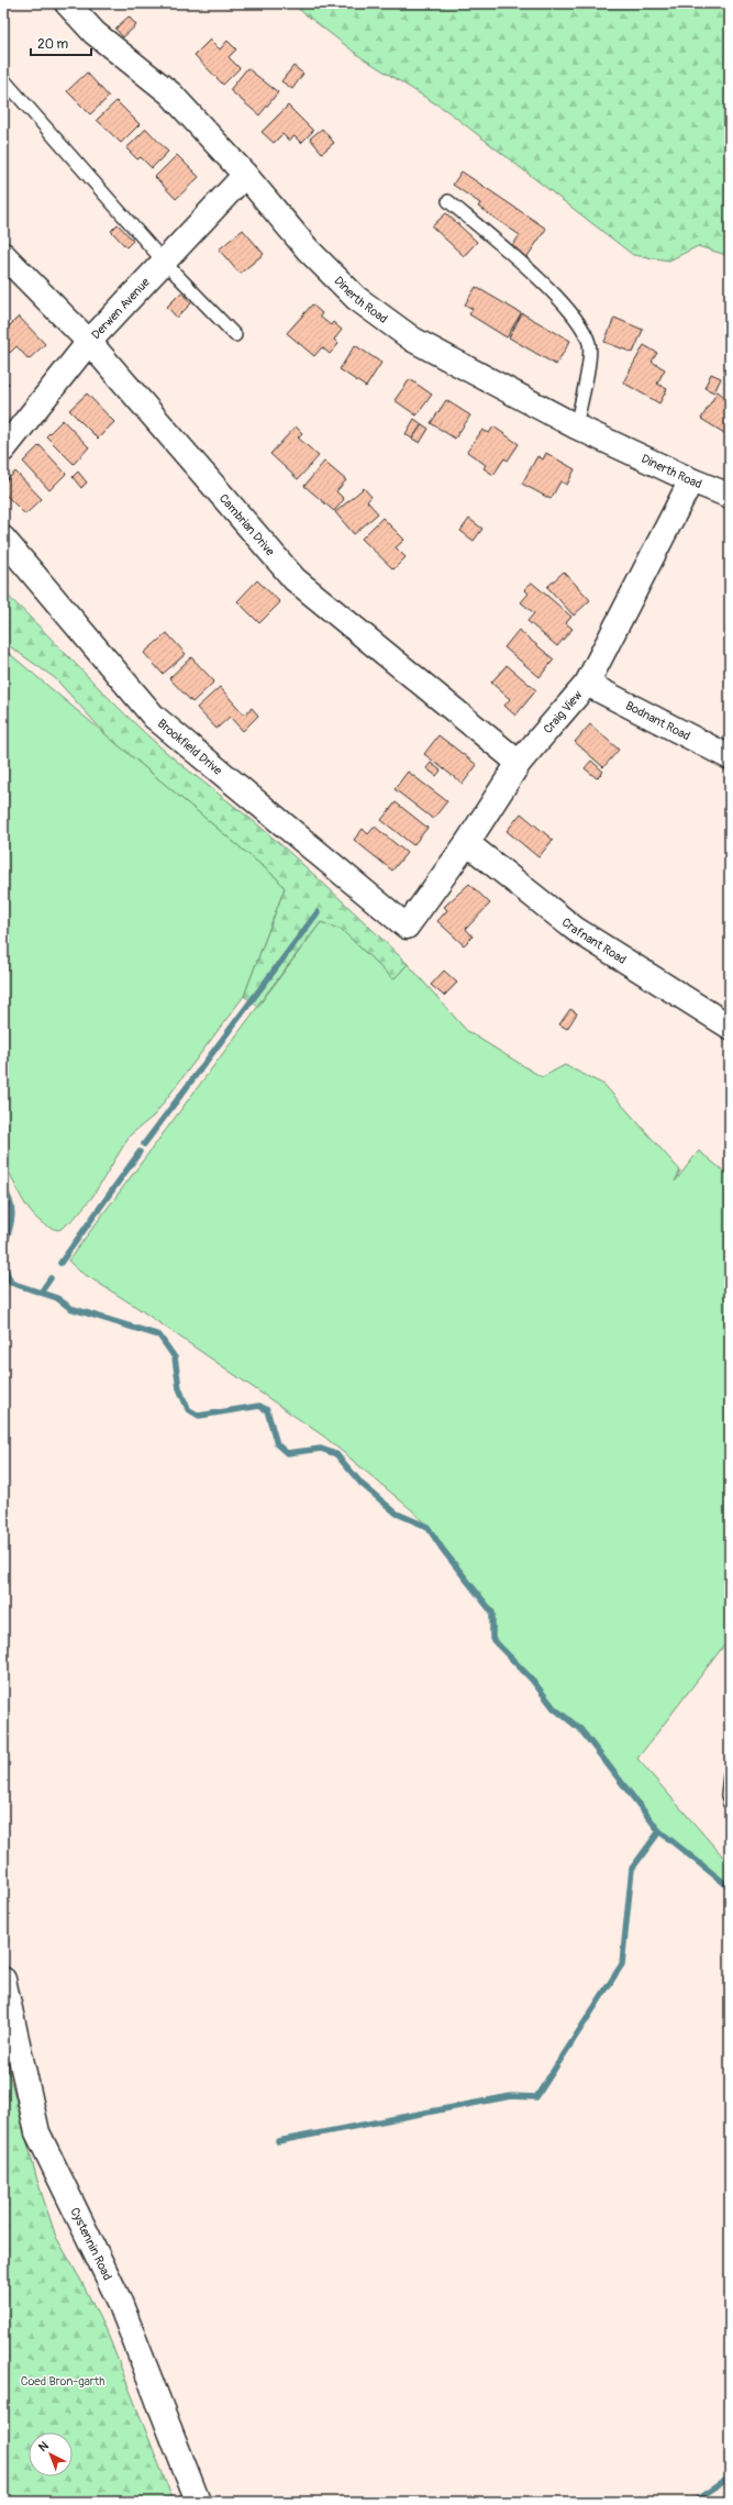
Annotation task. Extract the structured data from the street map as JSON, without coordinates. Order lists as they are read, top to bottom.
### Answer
{
  "streets": {
    "street": [
      "Dinerth Road",
      "Derwen Avenue",
      "Cambrian Drive",
      "Craig View",
      "Bodnant Road",
      "Brookfield Drive",
      "Crafnant Road",
      "Cystennin Road"
    ]
  },
  "crossings": [
    ["Dinerth Road", "Derwen Avenue"],
    ["Dinerth Road", "Craig View"],
    ["Derwen Avenue", "Cambrian Drive"],
    ["Cambrian Drive", "Craig View"],
    ["Craig View", "Bodnant Road"],
    ["Craig View", "Brookfield Drive"],
    ["Craig View", "Crafnant Road"]
  ],
  "parks": ["Coed Bron-garth"],
  "scale_bar": "20 m",
  "north": "top left"
}
